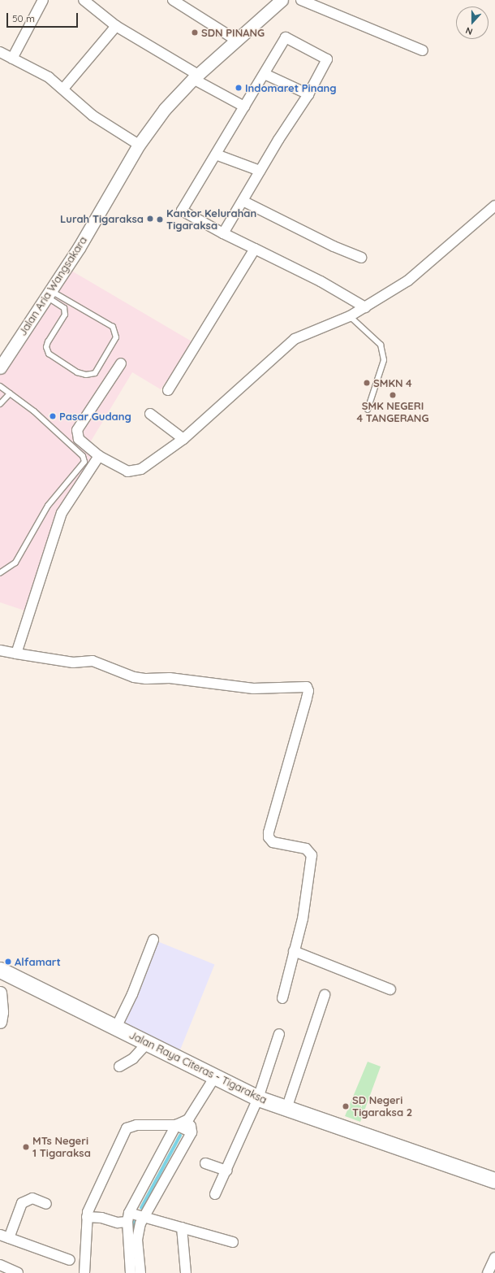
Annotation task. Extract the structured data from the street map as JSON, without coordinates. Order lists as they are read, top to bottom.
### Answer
{
  "streets": {
    "main road": ["Jalan Raya Citeras - Tigaraksa"],
    "street": ["Jalan Aria Wangsakara"]
  },
  "places": [
    "SDN PINANG",
    "Indomaret Pinang",
    "Lurah Tigaraksa",
    "Kantor Kelurahan Tigaraksa",
    "SMKN 4",
    "SMK NEGERI 4 TANGERANG",
    "Pasar Gudang",
    "Alfamart",
    "SD Negeri Tigaraksa 2",
    "MTs Negeri 1 Tigaraksa"
  ],
  "scale_bar": "50 m",
  "north": "bottom"
}
